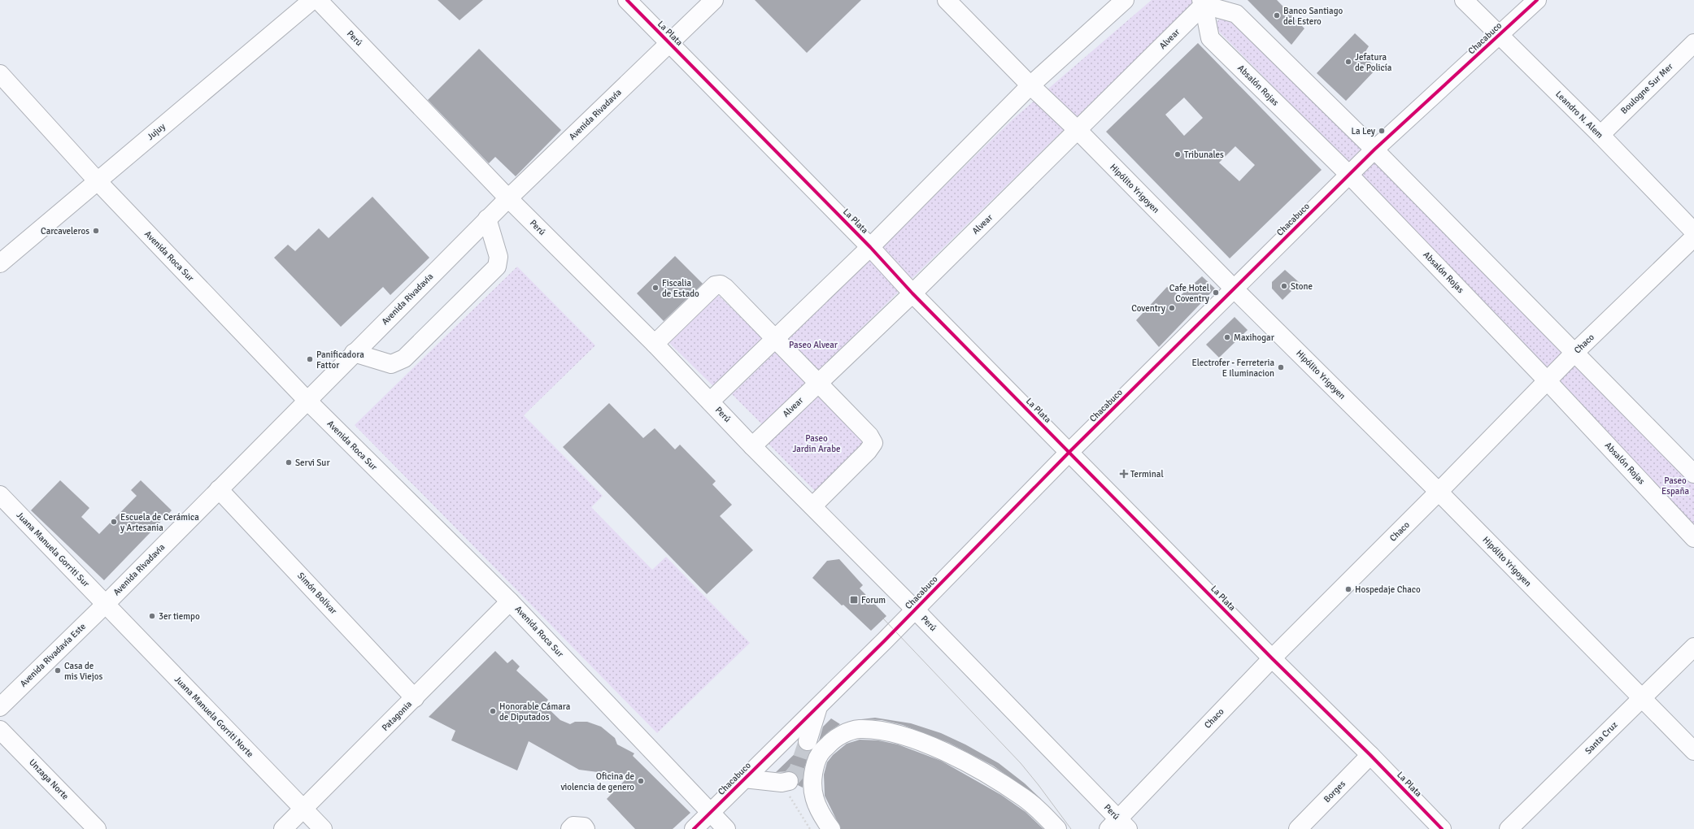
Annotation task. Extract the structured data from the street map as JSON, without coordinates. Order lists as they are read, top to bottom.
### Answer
{
  "streets": {
    "street": [
      "La Plata",
      "Perú",
      "Chacabuco",
      "Alvear",
      "Absalón Rojas",
      "Boulogne Sur Mer",
      "Avenida Rivadavia",
      "Leandro N. Alem",
      "Jujuy",
      "Hipólito Yrigoyen",
      "Avenida Roca Sur",
      "Chaco",
      "Juana Manuela Gorriti Sur",
      "Simón Bolívar",
      "Avenida Rivadavia Este",
      "Patagonia",
      "Juana Manuela Gorriti Norte",
      "Santa Cruz",
      "Unzaga Norte",
      "Borges"
    ]
  },
  "crossings": [
    ["La Plata", "Chacabuco"],
    ["La Plata", "Alvear"],
    ["La Plata", "Avenida Rivadavia"],
    ["La Plata", "Chaco"],
    ["La Plata", "Borges"],
    ["Perú", "Chacabuco"],
    ["Perú", "Alvear"],
    ["Perú", "Avenida Rivadavia"],
    ["Perú", "Chaco"],
    ["Chacabuco", "Absalón Rojas"],
    ["Chacabuco", "Leandro N. Alem"],
    ["Chacabuco", "Hipólito Yrigoyen"],
    ["Chacabuco", "Avenida Roca Sur"],
    ["Alvear", "Absalón Rojas"],
    ["Alvear", "Hipólito Yrigoyen"],
    ["Absalón Rojas", "Chaco"],
    ["Boulogne Sur Mer", "Leandro N. Alem"],
    ["Avenida Rivadavia", "Avenida Roca Sur"],
    ["Avenida Rivadavia", "Juana Manuela Gorriti Sur"],
    ["Avenida Rivadavia", "Simón Bolívar"],
    ["Avenida Rivadavia", "Avenida Rivadavia Este"],
    ["Avenida Rivadavia", "Juana Manuela Gorriti Norte"],
    ["Jujuy", "Avenida Roca Sur"],
    ["Hipólito Yrigoyen", "Chaco"],
    ["Hipólito Yrigoyen", "Santa Cruz"],
    ["Avenida Roca Sur", "Patagonia"],
    ["Juana Manuela Gorriti Sur", "Avenida Rivadavia Este"],
    ["Juana Manuela Gorriti Sur", "Juana Manuela Gorriti Norte"],
    ["Simón Bolívar", "Patagonia"],
    ["Avenida Rivadavia Este", "Juana Manuela Gorriti Norte"],
    ["Patagonia", "Juana Manuela Gorriti Norte"]
  ],
  "parks": ["Paseo Alvear", "Paseo Jardin Arabe", "Paseo España"],
  "places": {
    "other": [
      "Banco Santiago del Estero",
      "Jefatura de Policía",
      "La Ley",
      "Tribunales",
      "Carcaveleros",
      "Stone",
      "Fiscalia de Estado",
      "Cafe Hotel Coventry",
      "Coventry",
      "Maxihogar",
      "Panificadora Fattor",
      "Electrofer - Ferreteria E Iluminacion",
      "Servi Sur",
      "Escuela de Cerámica y Artesania",
      "Hospedaje Chaco",
      "3er tiempo",
      "Casa de mis Viejos",
      "Honorable Cámara de Diputados",
      "Oficina de violencia de genero"
    ],
    "health": ["Terminal"],
    "transit": ["Forum"]
  }
}
